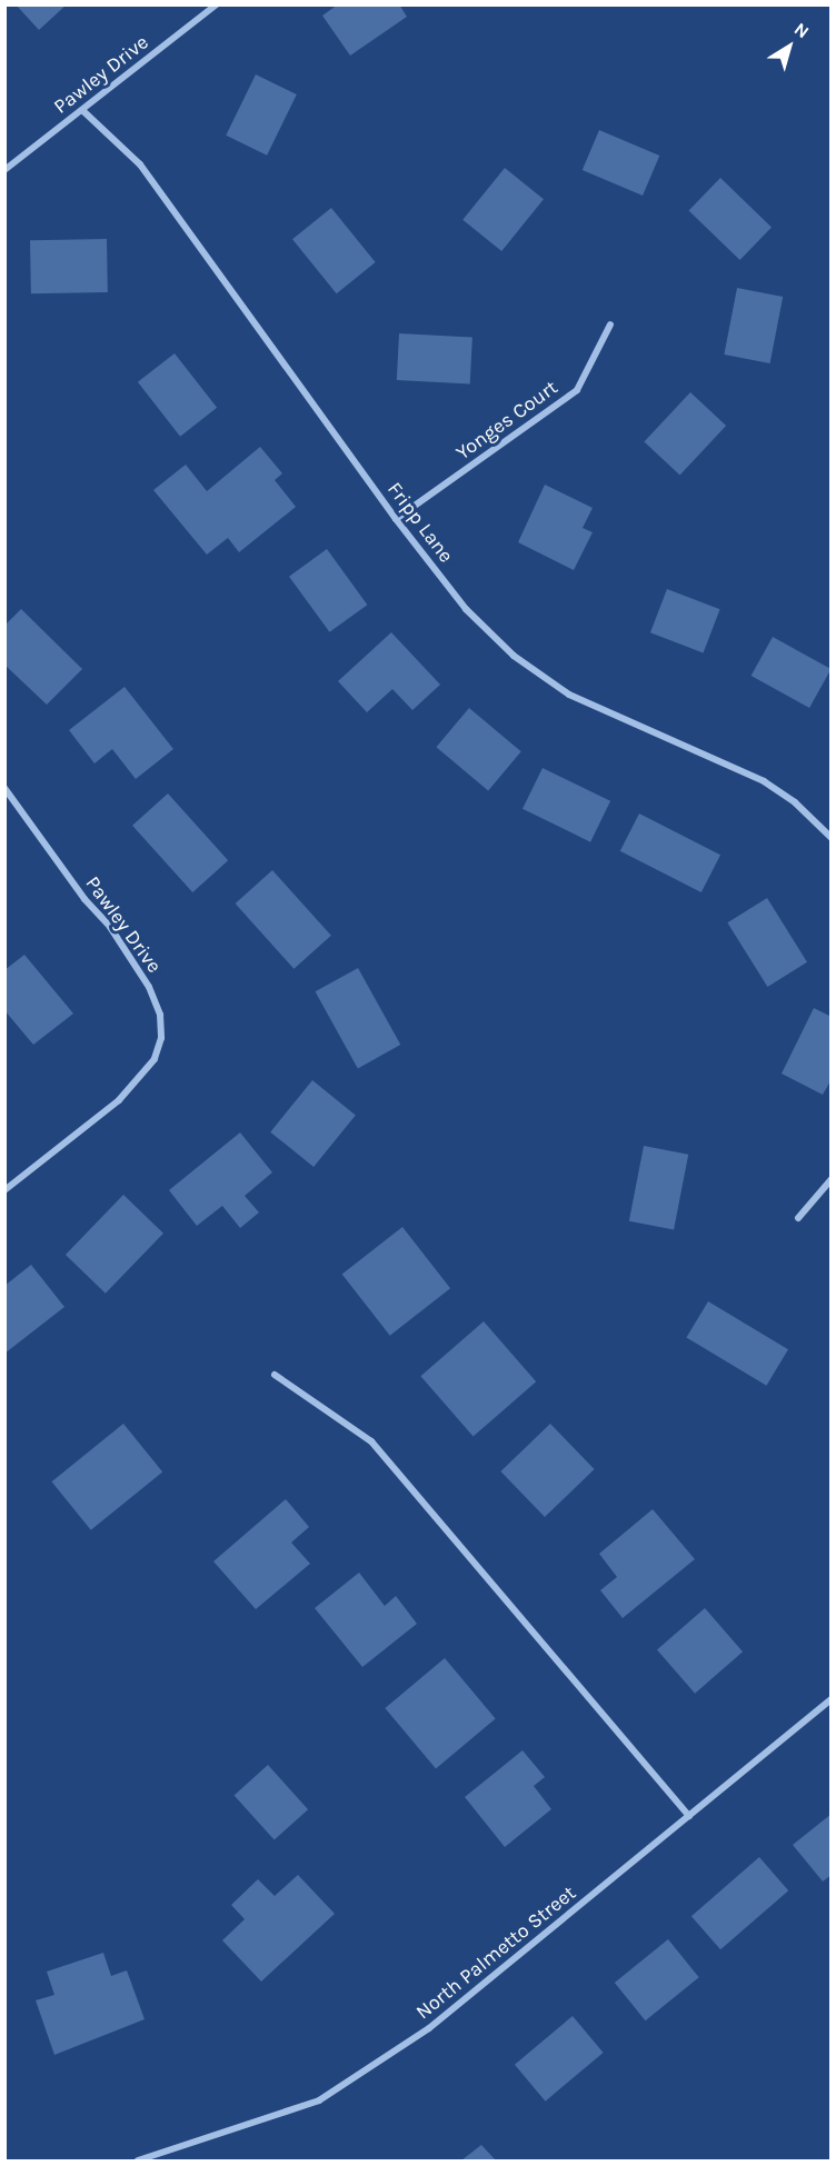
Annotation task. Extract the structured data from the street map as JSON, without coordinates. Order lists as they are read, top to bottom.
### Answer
{
  "streets": {
    "street": [
      "Pawley Drive",
      "Yonges Court",
      "Fripp Lane",
      "North Palmetto Street"
    ]
  },
  "crossings": [
    ["Pawley Drive", "Fripp Lane"],
    ["Yonges Court", "Fripp Lane"]
  ],
  "north": "top right"
}
